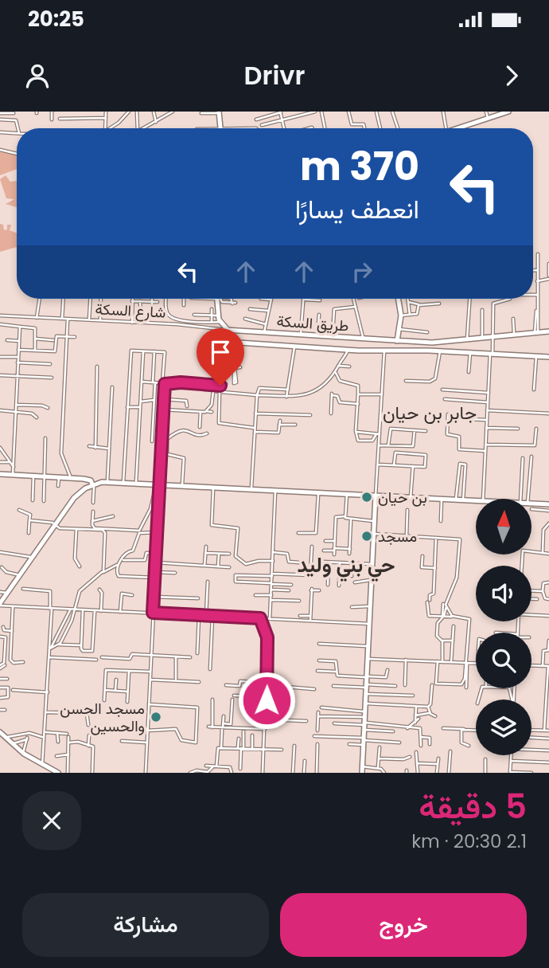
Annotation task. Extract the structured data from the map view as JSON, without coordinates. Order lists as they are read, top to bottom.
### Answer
{
  "streets": {
    "main road": ["طريق السكة"],
    "street": ["شارع السكة"]
  },
  "crossings": [
    ["شارع السكة", "طريق السكة"]
  ],
  "districts": ["جابر بن حيان", "حي بني وليد"],
  "places": ["بن حيان", "مسجد", "مسجد الحسن والحسين"],
  "north": "top",
  "page": {
    "status": "20:25",
    "header": "Drivr",
    "turn": ["370 m", "انعطف يسارًا"],
    "heading": ["5 دقيقة", "2.1 km · 20:30"],
    "buttons": ["خروج", "مشاركة"]
  }
}
